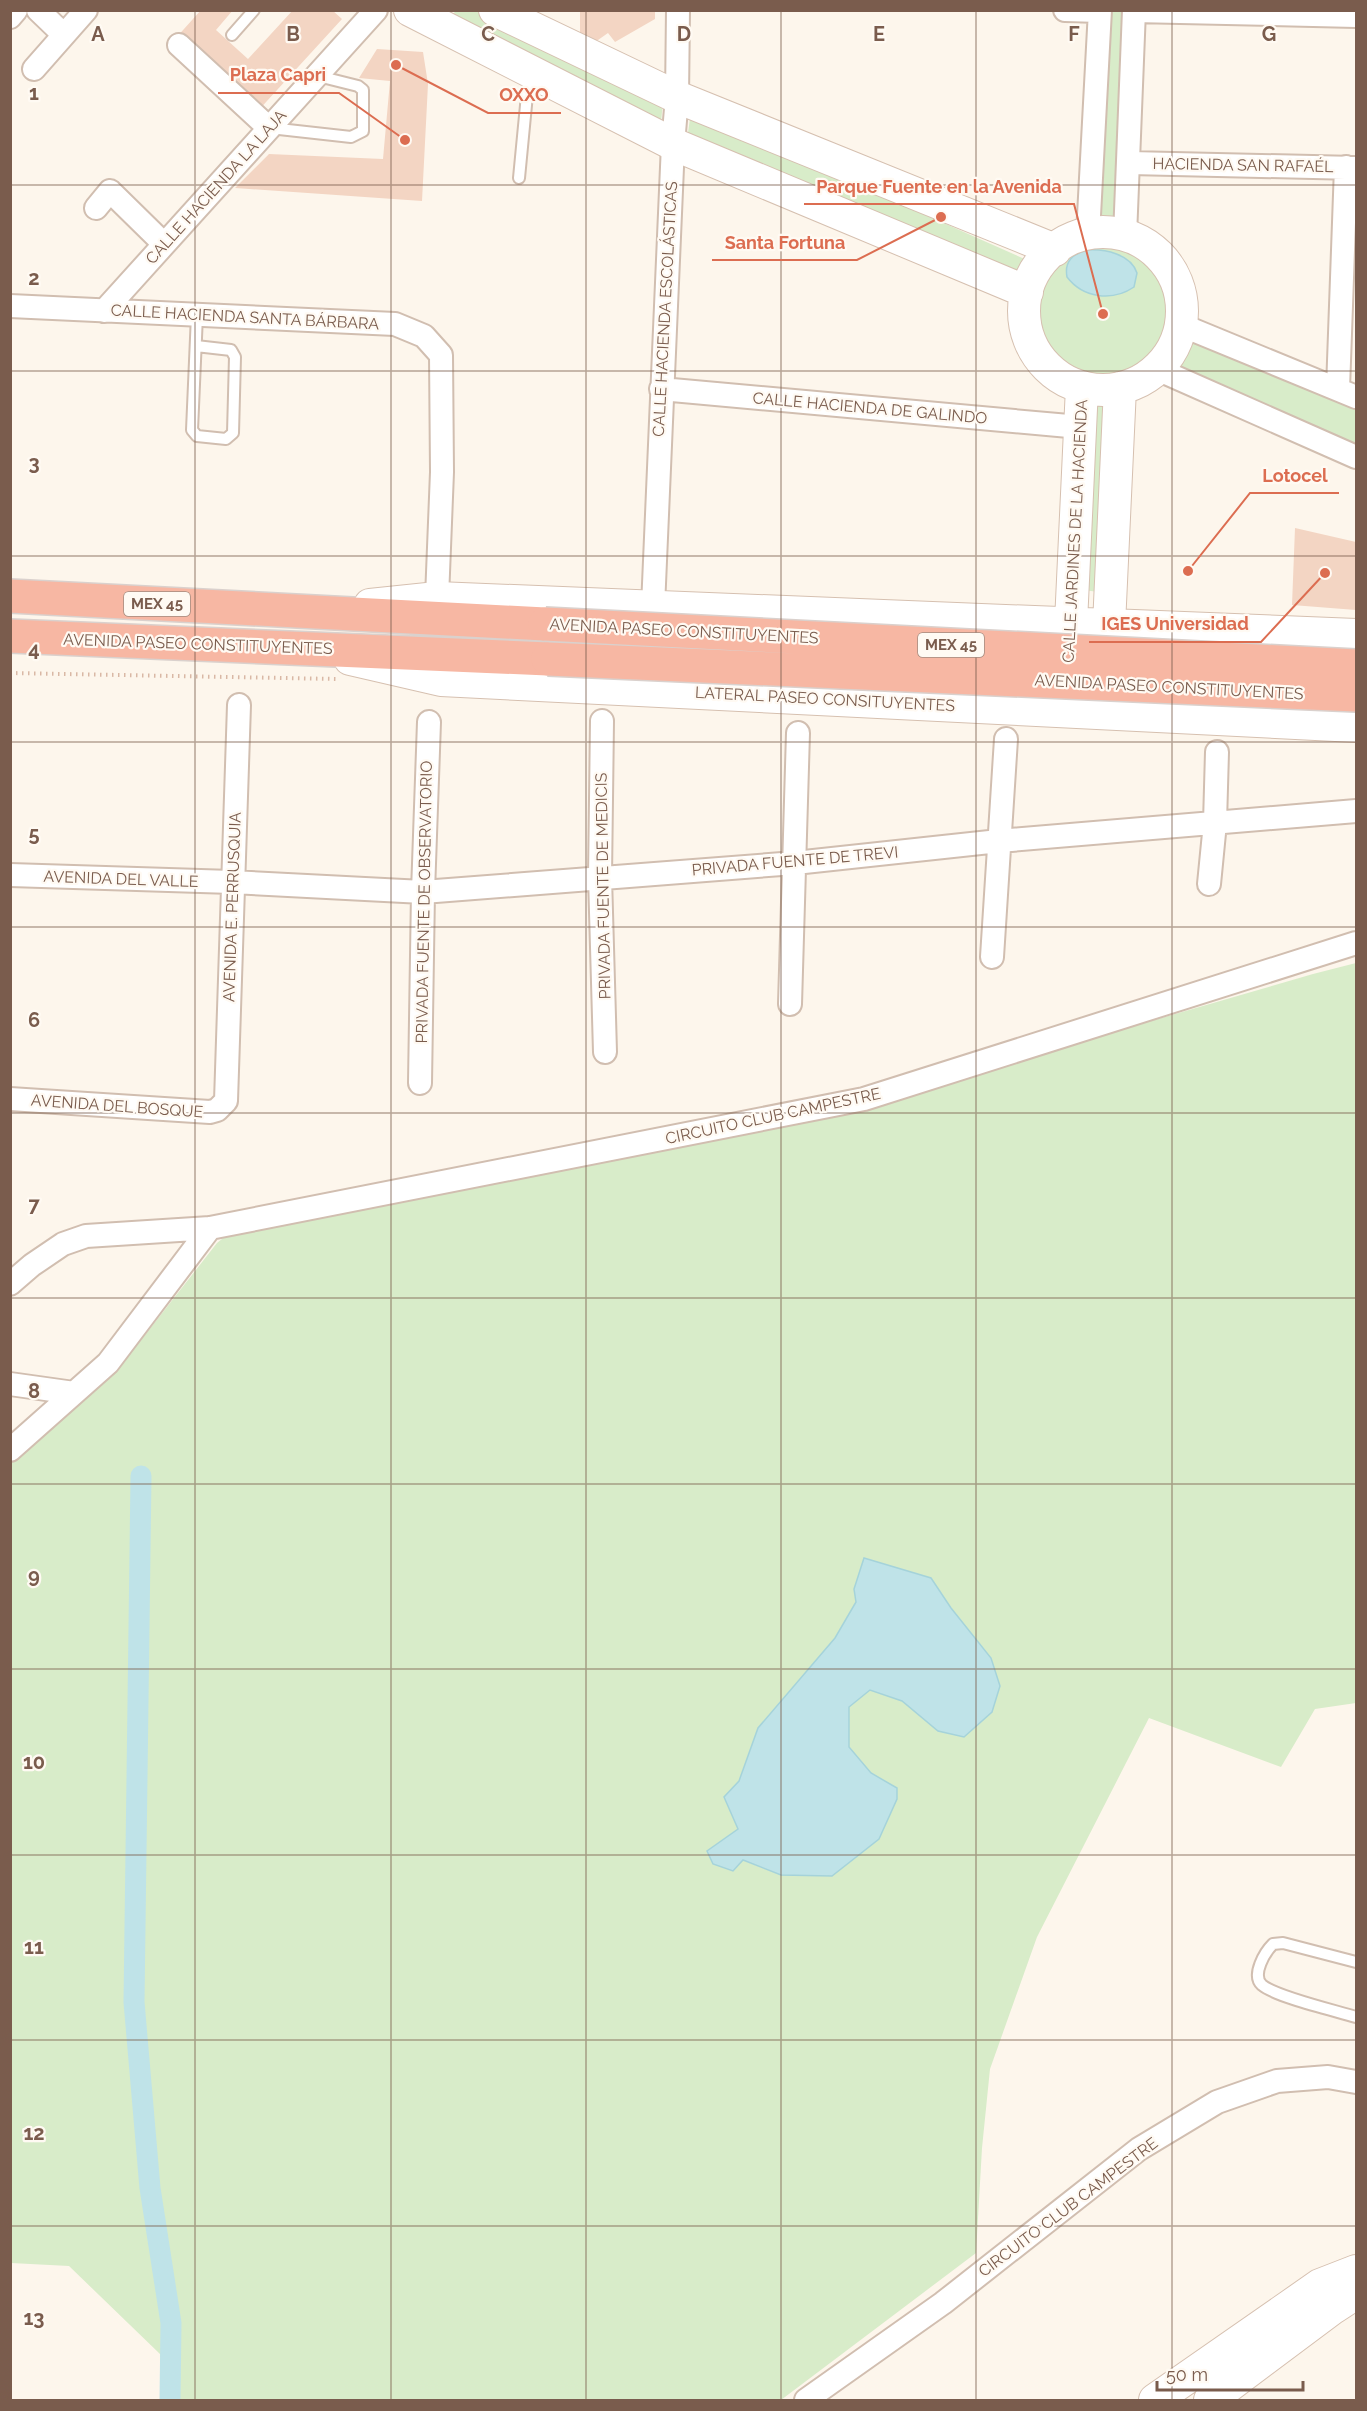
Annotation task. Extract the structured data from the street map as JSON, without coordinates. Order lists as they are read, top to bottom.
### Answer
{
  "streets": {
    "highway": ["MEX 45", "AVENIDA PASEO CONSTITUYENTES"],
    "main road": ["CALLE JARDINES DE LA HACIENDA", "LATERAL PASEO CONSITUYENTES"],
    "street": [
      "HACIENDA SAN RAFAÉL",
      "CALLE HACIENDA LA LAJA",
      "CALLE HACIENDA ESCOLÁSTICAS",
      "CALLE HACIENDA SANTA BÁRBARA",
      "CALLE HACIENDA DE GALINDO",
      "PRIVADA FUENTE DE TREVI",
      "AVENIDA DEL VALLE",
      "PRIVADA FUENTE DE MEDICIS",
      "PRIVADA FUENTE DE OBSERVATORIO",
      "AVENIDA E. PERRUSQUIA",
      "AVENIDA DEL BOSQUE",
      "CIRCUITO CLUB CAMPESTRE"
    ]
  },
  "crossings": [
    ["CALLE HACIENDA LA LAJA", "CALLE HACIENDA SANTA BÁRBARA"],
    ["CALLE HACIENDA ESCOLÁSTICAS", "CALLE HACIENDA DE GALINDO"],
    ["CALLE HACIENDA DE GALINDO", "CALLE JARDINES DE LA HACIENDA"],
    ["CALLE JARDINES DE LA HACIENDA", "LATERAL PASEO CONSITUYENTES"],
    ["AVENIDA PASEO CONSTITUYENTES", "LATERAL PASEO CONSITUYENTES"],
    ["PRIVADA FUENTE DE TREVI", "AVENIDA DEL VALLE"],
    ["PRIVADA FUENTE DE TREVI", "PRIVADA FUENTE DE MEDICIS"],
    ["PRIVADA FUENTE DE TREVI", "PRIVADA FUENTE DE OBSERVATORIO"],
    ["PRIVADA FUENTE DE TREVI", "AVENIDA E. PERRUSQUIA"],
    ["AVENIDA DEL VALLE", "AVENIDA E. PERRUSQUIA"],
    ["AVENIDA E. PERRUSQUIA", "AVENIDA DEL BOSQUE"]
  ],
  "places": [
    "OXXO",
    "Plaza Capri",
    "Santa Fortuna",
    "Parque Fuente en la Avenida",
    "Lotocel",
    "IGES Universidad"
  ],
  "scale_bar": "50 m",
  "grid": {
    "columns": [
      "A",
      "B",
      "C",
      "D",
      "E",
      "F",
      "G"
    ],
    "rows": [
      "1",
      "2",
      "3",
      "4",
      "5",
      "6",
      "7",
      "8",
      "9",
      "10",
      "11",
      "12",
      "13"
    ]
  }
}
